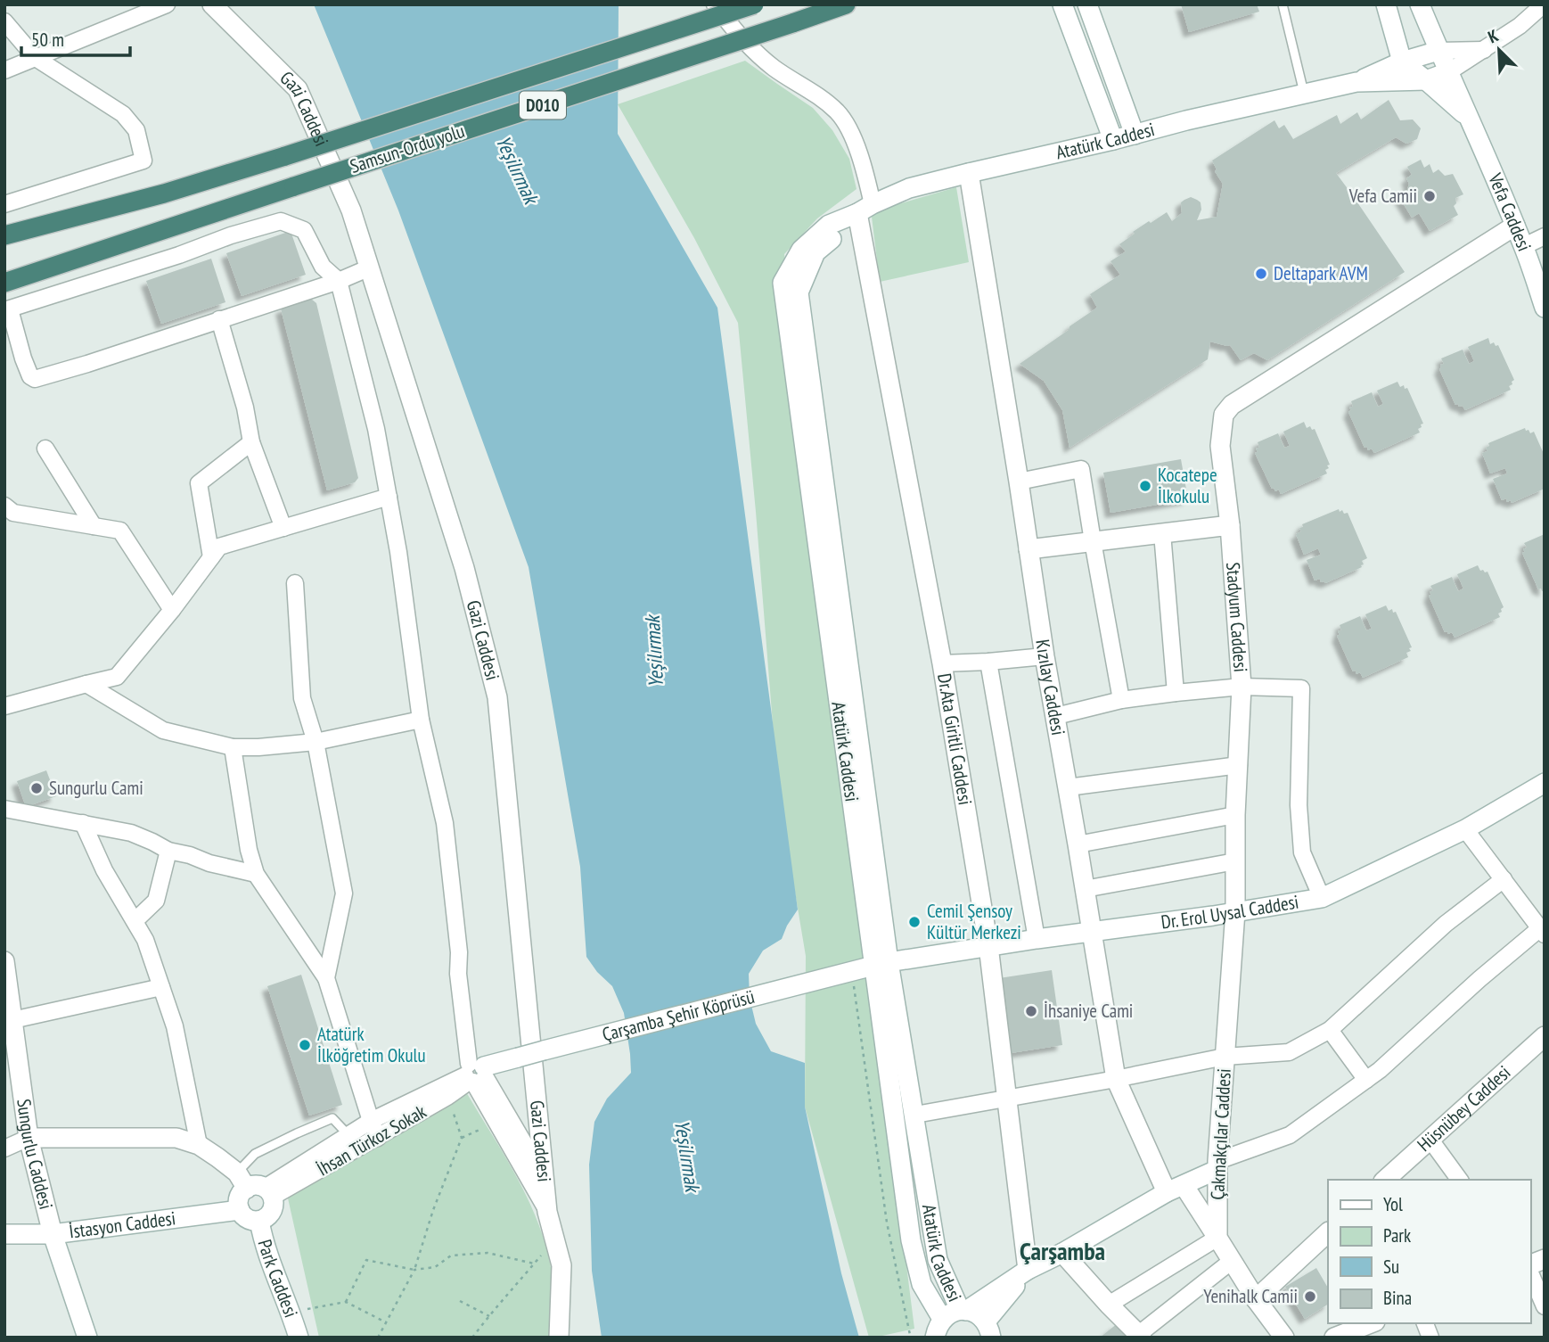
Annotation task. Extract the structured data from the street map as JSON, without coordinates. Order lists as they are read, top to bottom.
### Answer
{
  "streets": {
    "highway": ["D010", "Samsun-Ordu yolu"],
    "street": [
      "Gazi Caddesi",
      "Atatürk Caddesi",
      "Vefa Caddesi",
      "Stadyum Caddesi",
      "Kızılay Caddesi",
      "Dr.Ata Giritli Caddesi",
      "Dr. Erol Uysal Caddesi",
      "Çarşamba Şehir Köprüsü",
      "Hüsnübey Caddesi",
      "Çakmakçılar Caddesi",
      "İhsan Türkoz Sokak",
      "Sungurlu Caddesi",
      "İstasyon Caddesi",
      "Park Caddesi"
    ]
  },
  "crossings": [
    ["Atatürk Caddesi", "Kızılay Caddesi"],
    ["Atatürk Caddesi", "Dr.Ata Giritli Caddesi"],
    ["Atatürk Caddesi", "Dr. Erol Uysal Caddesi"],
    ["Atatürk Caddesi", "Çarşamba Şehir Köprüsü"],
    ["Vefa Caddesi", "Stadyum Caddesi"],
    ["Stadyum Caddesi", "Dr. Erol Uysal Caddesi"],
    ["Stadyum Caddesi", "Çakmakçılar Caddesi"],
    ["Kızılay Caddesi", "Dr. Erol Uysal Caddesi"],
    ["Kızılay Caddesi", "Çakmakçılar Caddesi"],
    ["Dr.Ata Giritli Caddesi", "Dr. Erol Uysal Caddesi"],
    ["Dr. Erol Uysal Caddesi", "Çarşamba Şehir Köprüsü"],
    ["Dr. Erol Uysal Caddesi", "Çakmakçılar Caddesi"],
    ["Çarşamba Şehir Köprüsü", "İhsan Türkoz Sokak"],
    ["İhsan Türkoz Sokak", "İstasyon Caddesi"],
    ["İhsan Türkoz Sokak", "Park Caddesi"],
    ["Sungurlu Caddesi", "İstasyon Caddesi"],
    ["İstasyon Caddesi", "Park Caddesi"]
  ],
  "districts": ["Çarşamba"],
  "water": ["Yeşilırmak"],
  "places": [
    "Vefa Camii",
    "Deltapark AVM",
    "Kocatepe İlkokulu",
    "Sungurlu Cami",
    "Cemil Şensoy Kültür Merkezi",
    "İhsaniye Cami",
    "Atatürk İlköğretim Okulu",
    "Yenihalk Camii"
  ],
  "legend": [
    "Yol",
    "Park",
    "Su",
    "Bina"
  ],
  "scale_bar": "50 m",
  "north": "top left"
}
